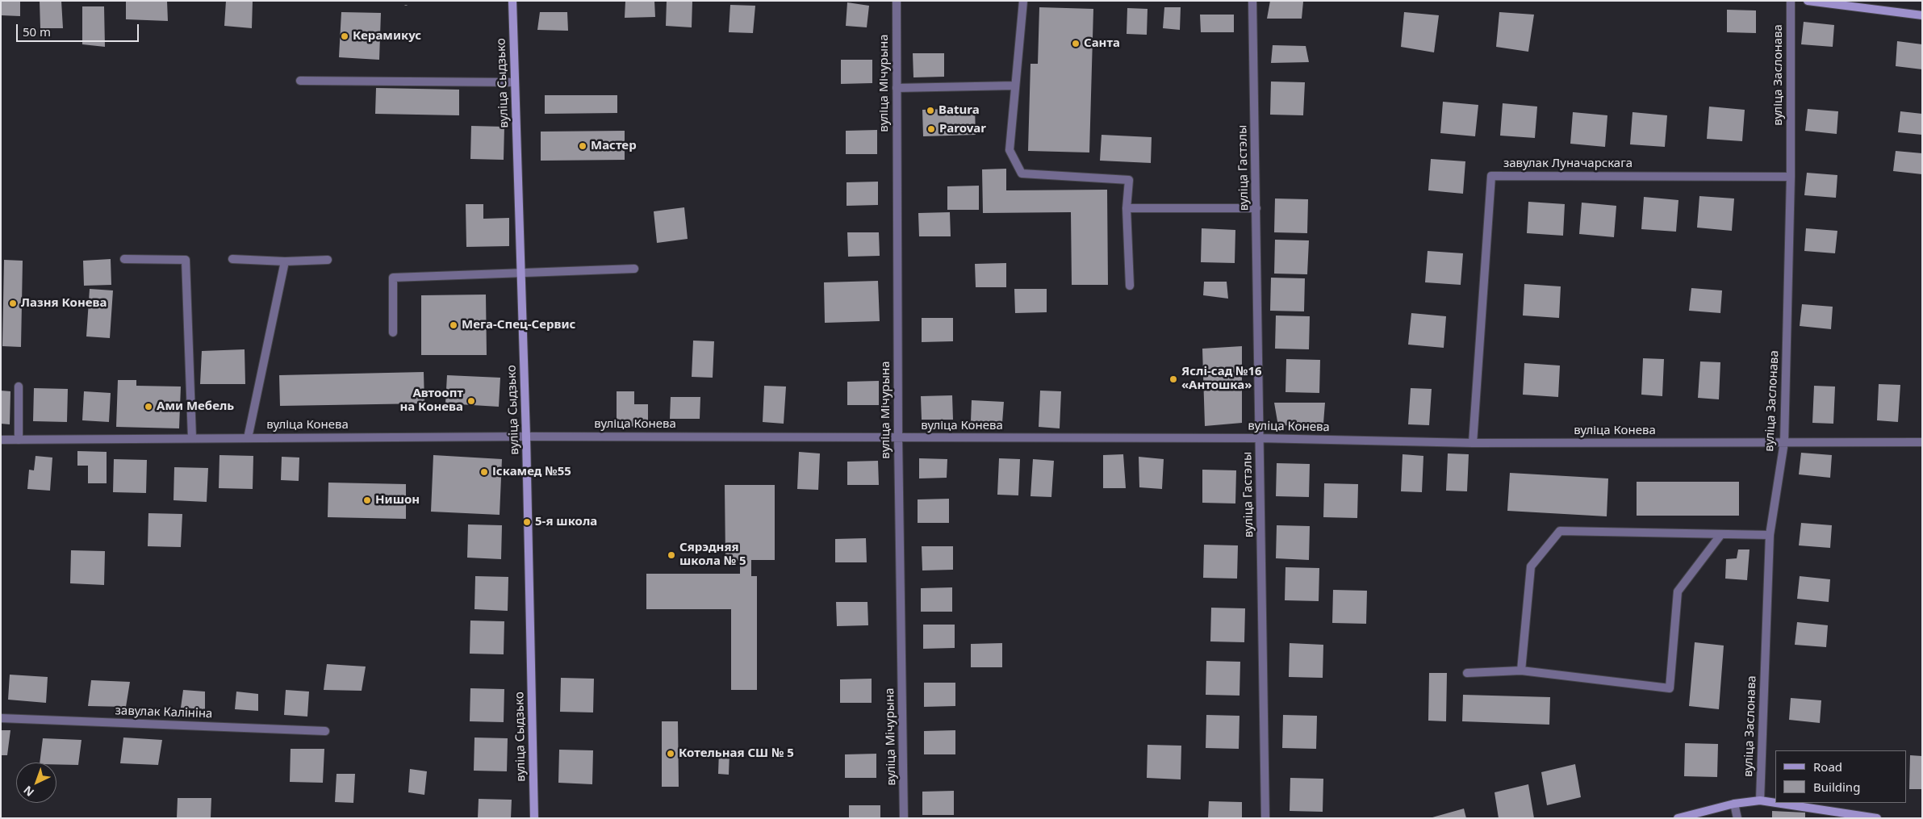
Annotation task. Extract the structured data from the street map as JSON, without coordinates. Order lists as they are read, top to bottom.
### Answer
{
  "streets": {
    "street": [
      "вуліца Заслонава",
      "вуліца Сыдзько",
      "вуліца Мічурына",
      "завулак Луначарскага",
      "вуліца Гастэлы",
      "вуліца Конева",
      "завулак Калініна"
    ]
  },
  "crossings": [
    ["вуліца Заслонава", "завулак Луначарскага"],
    ["вуліца Заслонава", "вуліца Конева"],
    ["вуліца Сыдзько", "вуліца Конева"],
    ["вуліца Мічурына", "вуліца Конева"],
    ["завулак Луначарскага", "вуліца Конева"],
    ["вуліца Гастэлы", "вуліца Конева"]
  ],
  "places": [
    "Керамикус",
    "Санта",
    "Batura",
    "Parovar",
    "Мастер",
    "Лазня Конева",
    "Мега-Спец-Сервис",
    "Яслі-сад №16 «Антошка»",
    "Автоопт на Конева",
    "Ами Мебель",
    "Іскамед №55",
    "Нишон",
    "5-я школа",
    "Сярэдняя школа № 5",
    "Котельная СШ № 5"
  ],
  "legend": ["Road", "Building"],
  "scale_bar": "50 m",
  "north": "bottom left"
}
